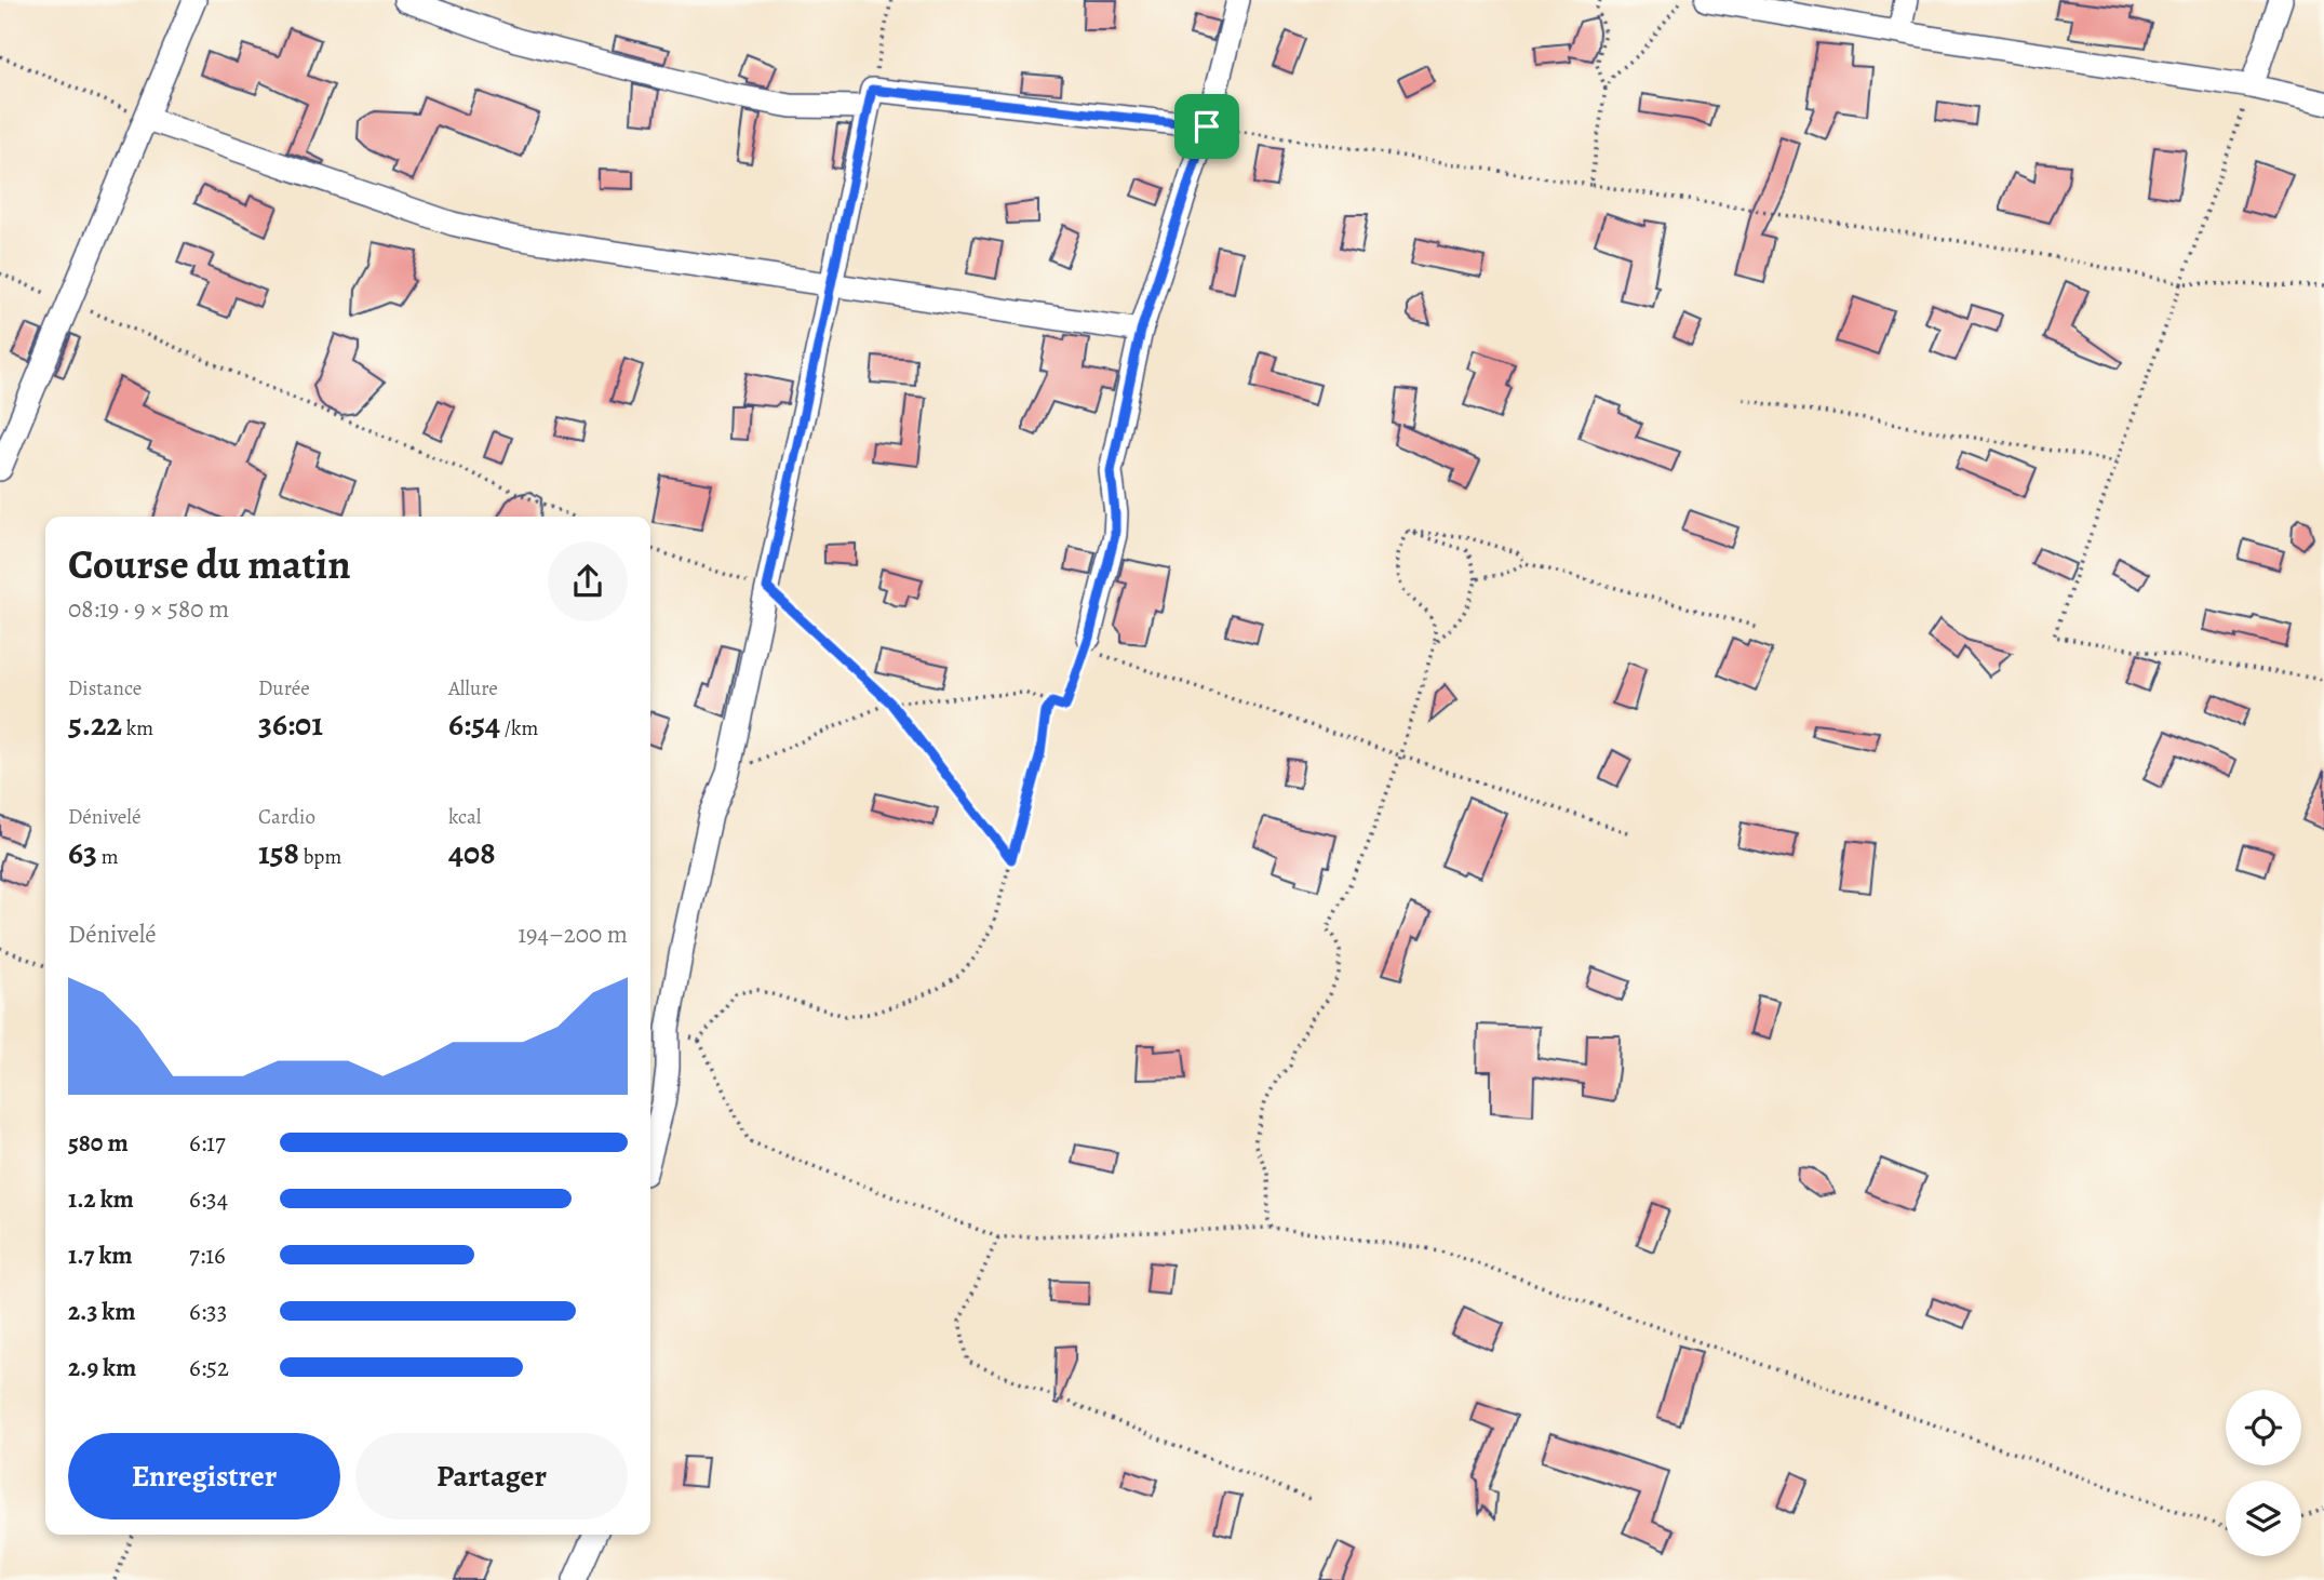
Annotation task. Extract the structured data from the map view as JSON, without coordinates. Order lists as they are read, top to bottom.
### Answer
{
  "page": {
    "heading": ["Course du matin", "08:19 · 9 × 580 m"],
    "stats": [
      ["Distance", "5.22 km"],
      ["Durée", "36:01"],
      ["Allure", "6:54 /km"],
      ["Dénivelé", "63 m"],
      ["Cardio", "158 bpm"],
      ["kcal", "408"]
    ],
    "chart": ["Dénivelé", "194–200 m"],
    "list": [
      {
        "name": "580 m",
        "note": "6:17"
      },
      {
        "name": "1.2 km",
        "note": "6:34"
      },
      {
        "name": "1.7 km",
        "note": "7:16"
      },
      {
        "name": "2.3 km",
        "note": "6:33"
      },
      {
        "name": "2.9 km",
        "note": "6:52"
      }
    ],
    "buttons": ["Enregistrer", "Partager"]
  }
}
